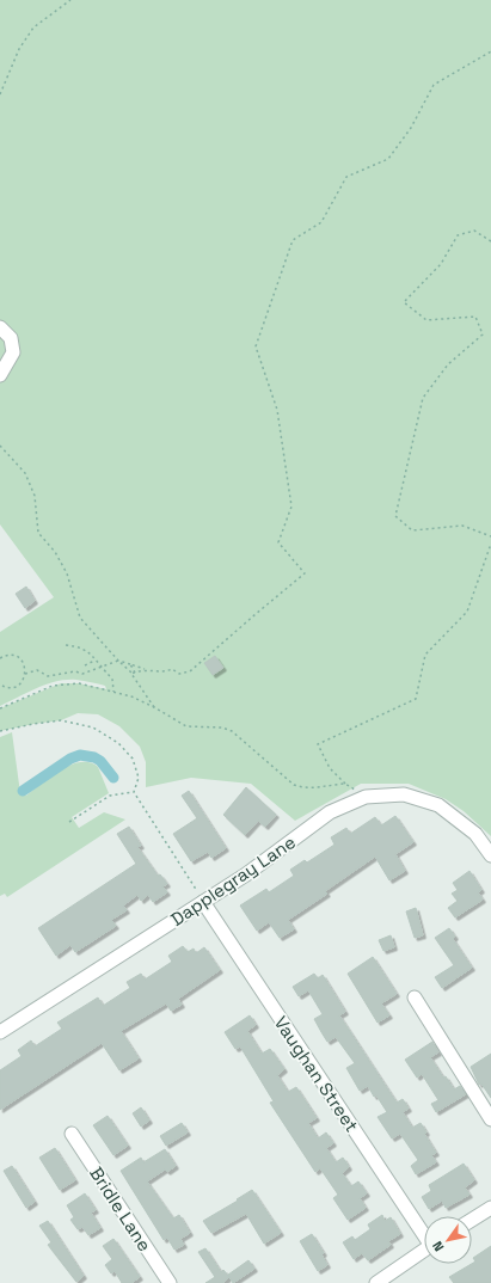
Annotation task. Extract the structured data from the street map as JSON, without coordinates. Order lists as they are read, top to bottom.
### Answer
{
  "streets": {
    "street": ["Dapplegray Lane", "Vaughan Street", "Bridle Lane"]
  },
  "crossings": [
    ["Dapplegray Lane", "Vaughan Street"]
  ],
  "north": "bottom left"
}
